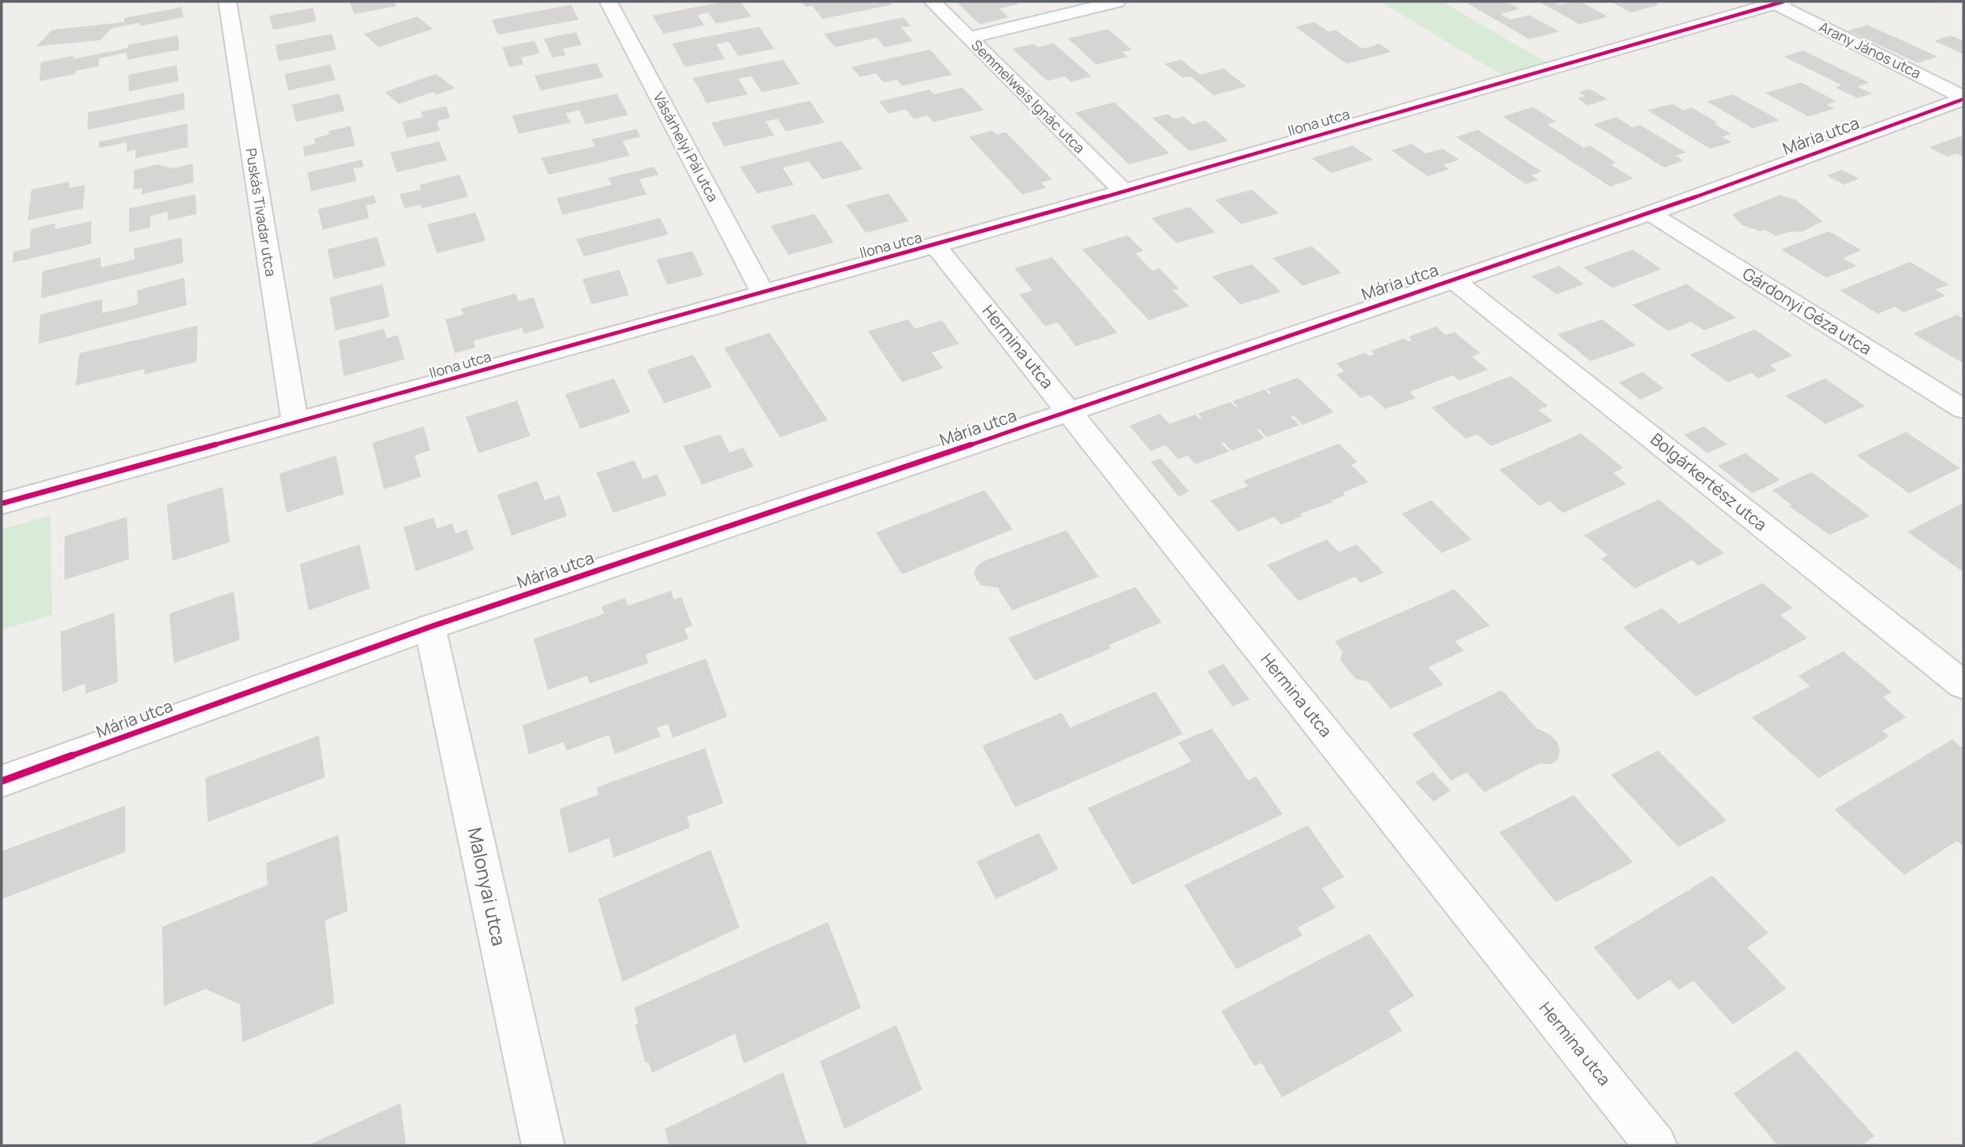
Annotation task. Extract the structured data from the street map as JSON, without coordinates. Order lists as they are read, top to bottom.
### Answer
{
  "streets": {
    "street": [
      "Arany János utca",
      "Semmelweis Ignác utca",
      "Ilona utca",
      "Mária utca",
      "Vásárhelyi Pál utca",
      "Puskás Tivadar utca",
      "Gárdonyi Géza utca",
      "Hermina utca",
      "Bolgárkertész utca",
      "Malonyai utca"
    ]
  },
  "crossings": [
    ["Arany János utca", "Ilona utca"],
    ["Arany János utca", "Mária utca"],
    ["Semmelweis Ignác utca", "Ilona utca"],
    ["Ilona utca", "Vásárhelyi Pál utca"],
    ["Ilona utca", "Puskás Tivadar utca"],
    ["Ilona utca", "Hermina utca"],
    ["Mária utca", "Gárdonyi Géza utca"],
    ["Mária utca", "Hermina utca"],
    ["Mária utca", "Bolgárkertész utca"],
    ["Mária utca", "Malonyai utca"]
  ]
}
